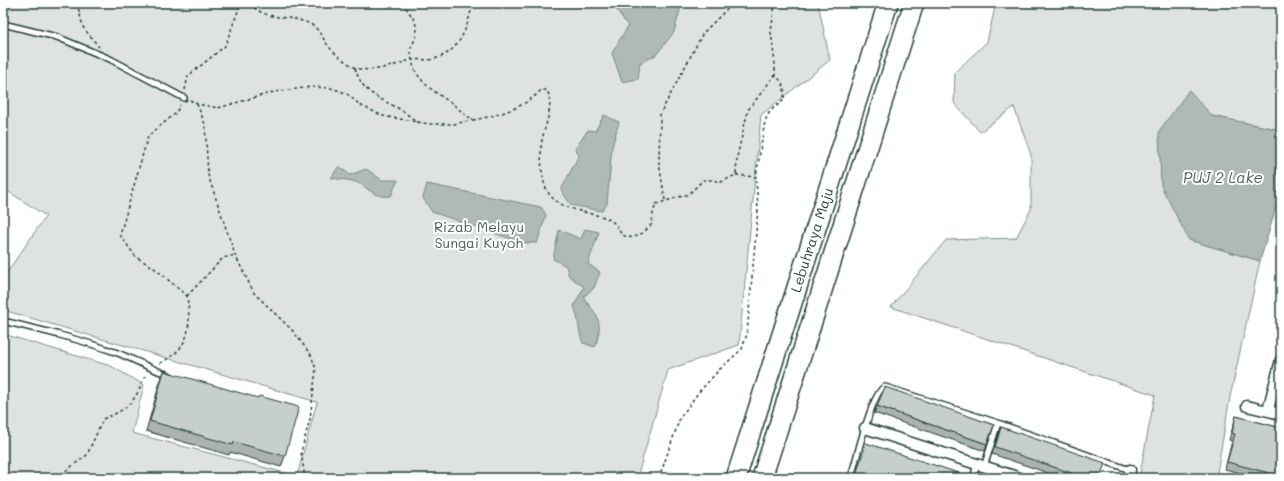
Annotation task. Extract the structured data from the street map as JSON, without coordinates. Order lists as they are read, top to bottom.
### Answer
{
  "streets": {
    "highway": ["Lebuhraya Maju"]
  },
  "water": ["PUJ 2 Lake"],
  "parks": ["Rizab Melayu Sungai Kuyoh"]
}
